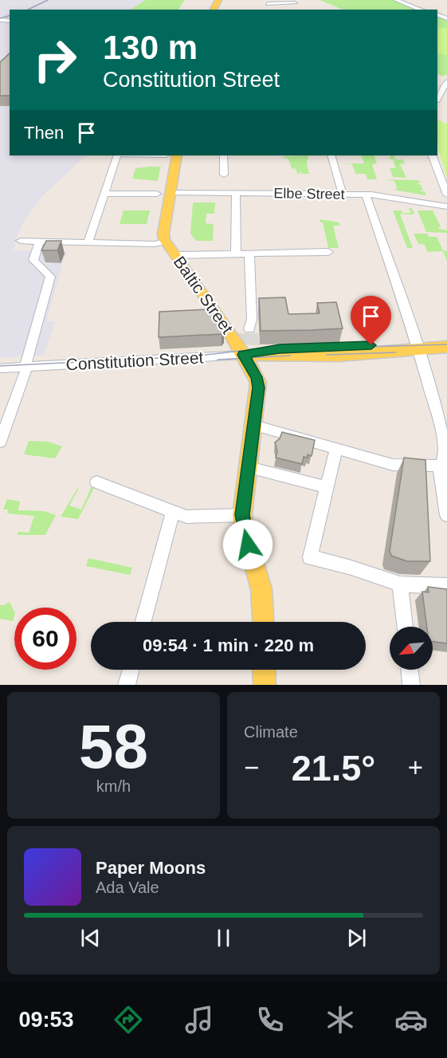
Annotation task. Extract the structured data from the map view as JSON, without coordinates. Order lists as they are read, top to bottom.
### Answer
{
  "streets": {
    "main road": ["Baltic Street", "Constitution Street"],
    "street": ["Elbe Street"]
  },
  "crossings": [
    ["Baltic Street", "Constitution Street"]
  ],
  "north": "bottom left",
  "page": {
    "turn": ["130 m", "Constitution Street"],
    "then": "Then",
    "limit": "60",
    "trip": "09:54 · 1 min · 220 m",
    "tile": [
      ["58", "km/h"],
      "Climate"
    ],
    "heat": ["−", "21.5°", "+"],
    "song": ["Paper Moons", "Ada Vale"],
    "tabs": "09:53"
  }
}
